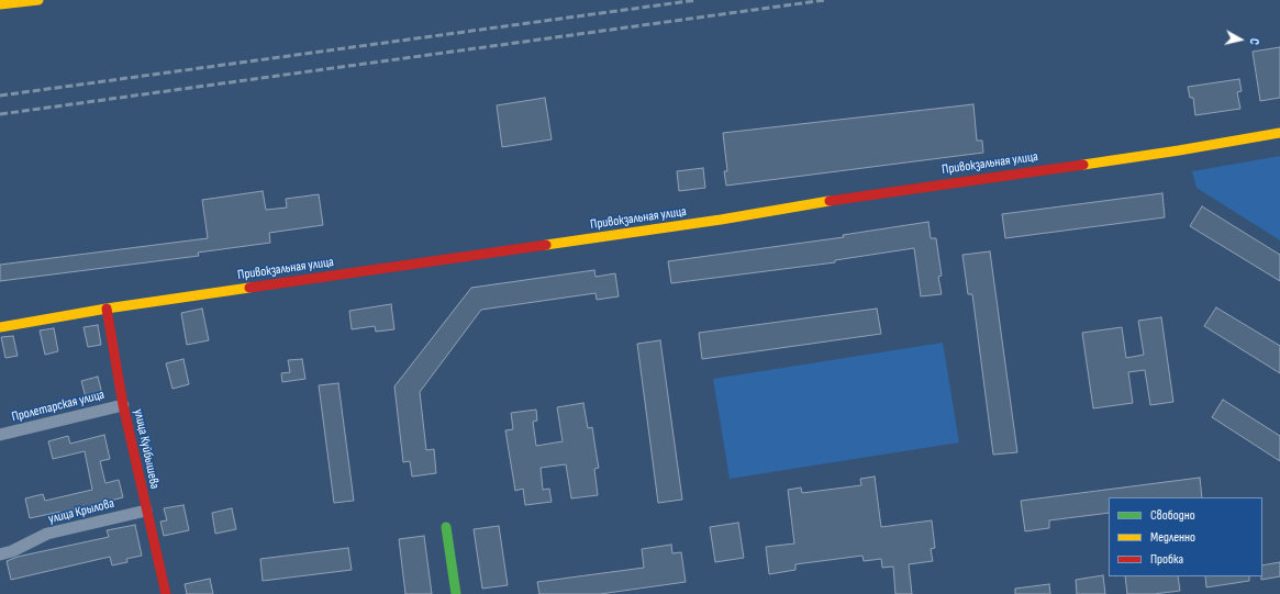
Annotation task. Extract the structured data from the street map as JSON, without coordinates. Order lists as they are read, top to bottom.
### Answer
{
  "streets": {
    "street": [
      "Привокзальная улица",
      "Пролетарская улица",
      "улица Куйбышева",
      "улица Крылова"
    ]
  },
  "crossings": [
    ["Привокзальная улица", "улица Куйбышева"],
    ["Пролетарская улица", "улица Куйбышева"],
    ["улица Куйбышева", "улица Крылова"]
  ],
  "legend": ["Свободно", "Медленно", "Пробка"],
  "north": "right"
}
